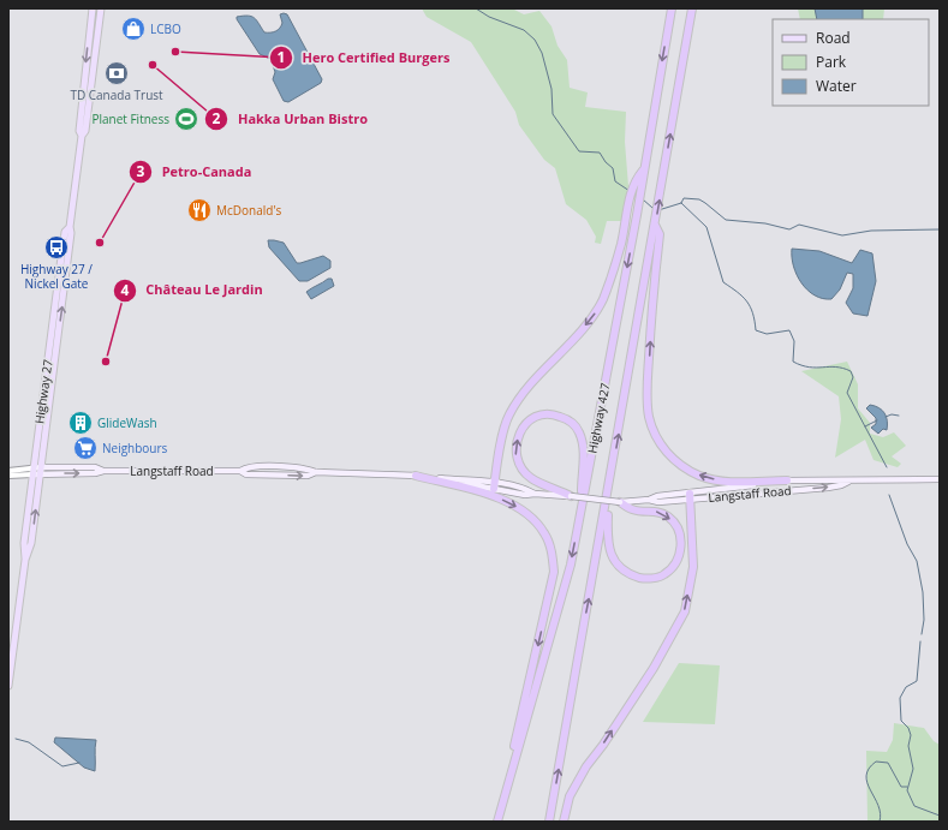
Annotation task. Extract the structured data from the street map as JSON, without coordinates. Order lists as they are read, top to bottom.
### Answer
{
  "streets": {
    "highway": ["Highway 427"],
    "main road": ["Highway 27", "Langstaff Road"]
  },
  "crossings": [
    ["Highway 27", "Langstaff Road"]
  ],
  "places": {
    "shop": ["LCBO"],
    "other": [
      "Hero Certified Burgers",
      "Hakka Urban Bistro",
      "Petro-Canada",
      "Château Le Jardin"
    ],
    "bank": ["TD Canada Trust"],
    "sports": ["Planet Fitness"],
    "restaurant": ["McDonald's"],
    "bus stop": ["Highway 27 / Nickel Gate"],
    "building": ["GlideWash"],
    "supermarket": ["Neighbours"]
  },
  "legend": ["Road", "Park", "Water"]
}
